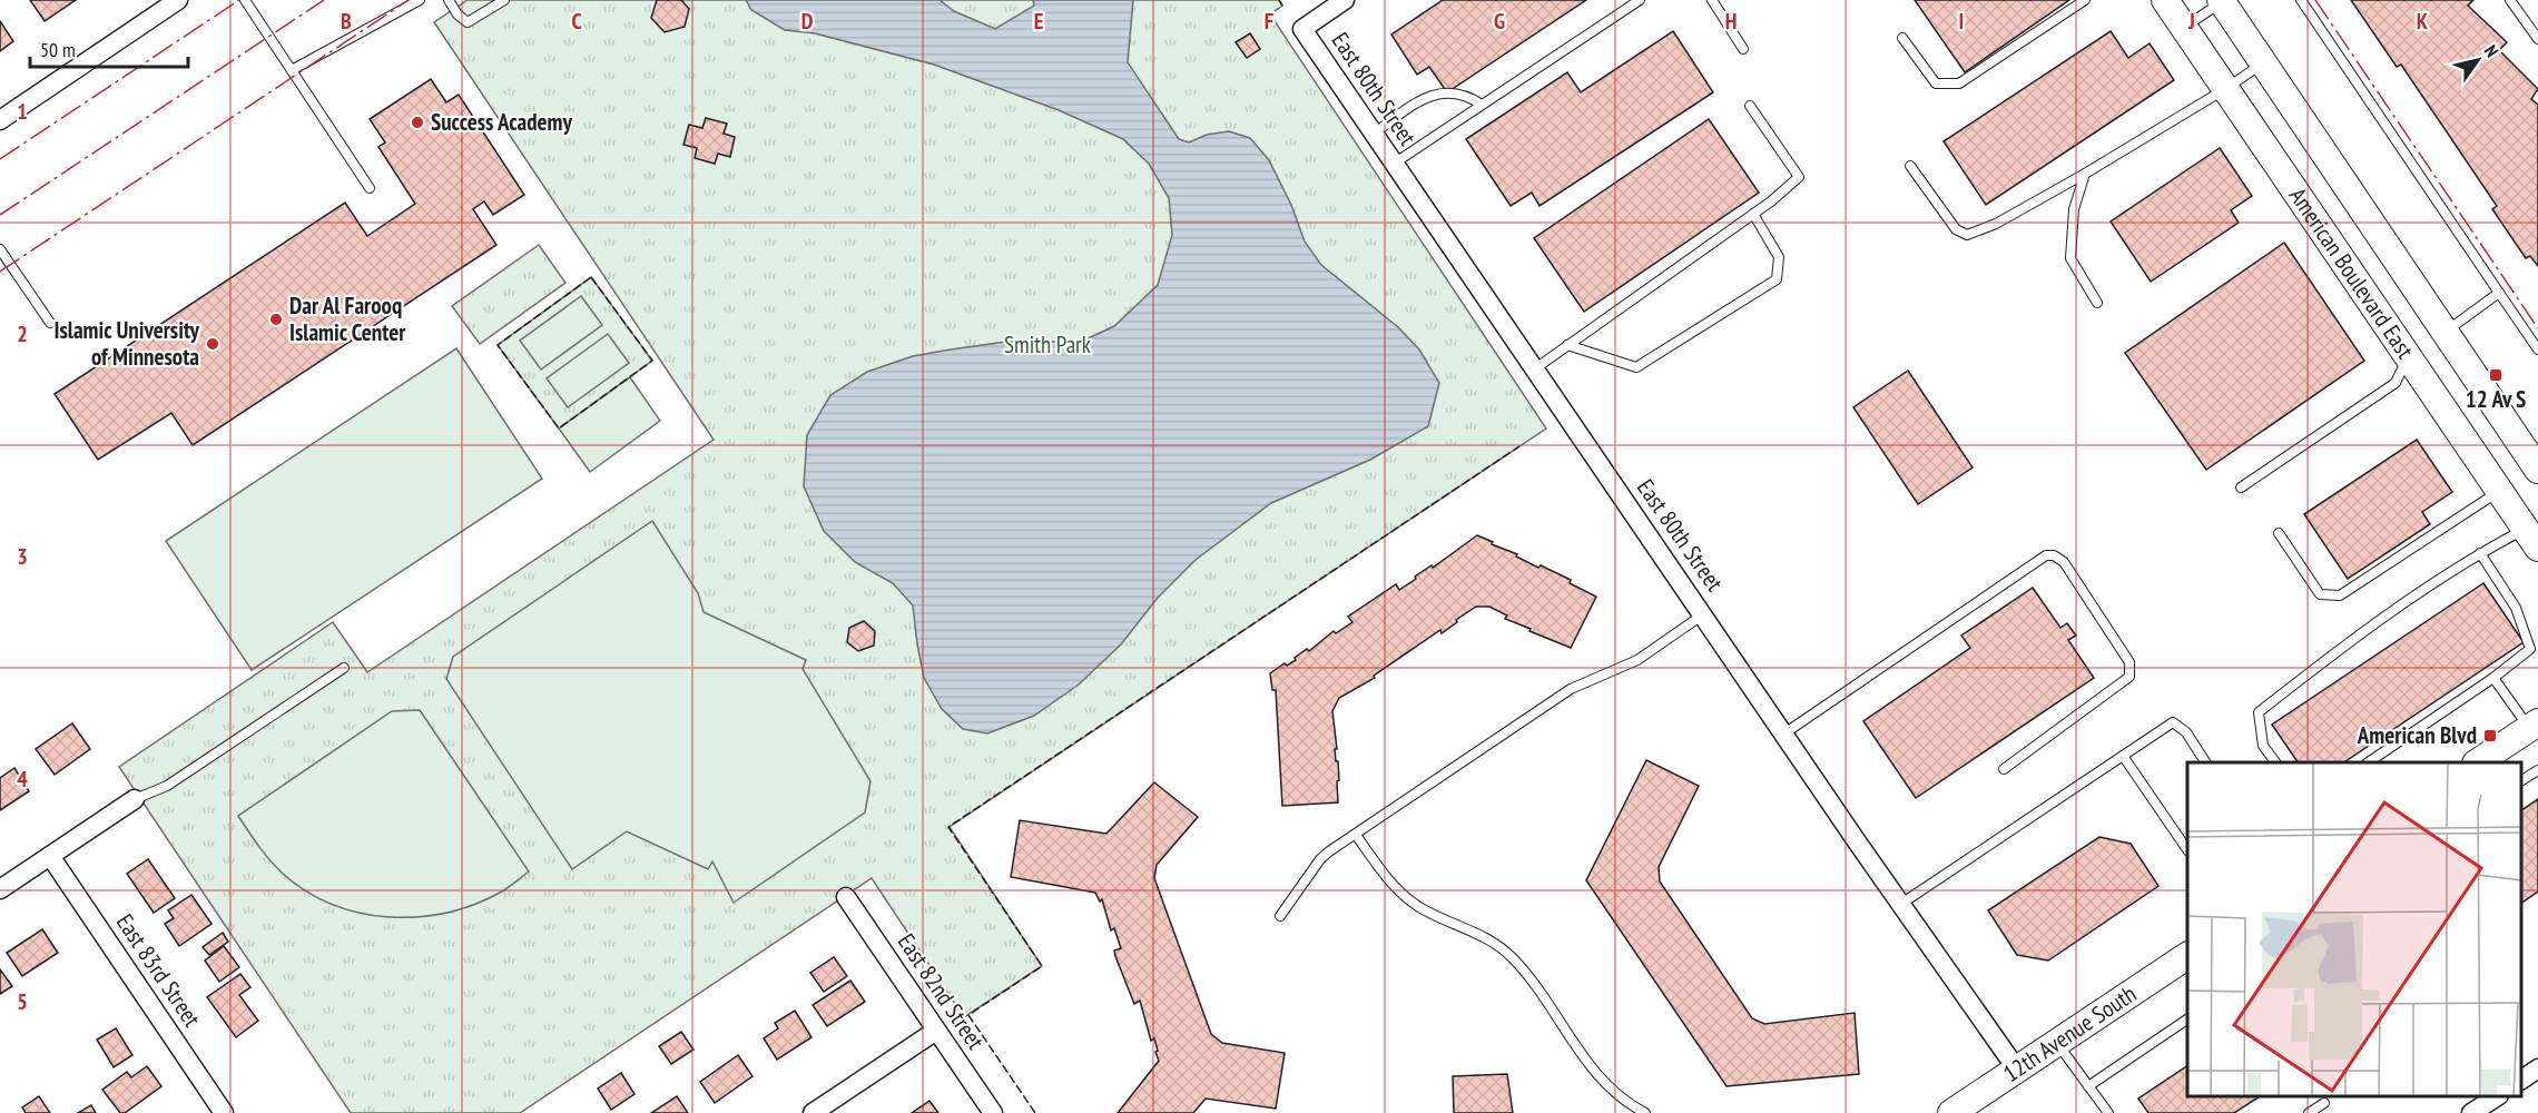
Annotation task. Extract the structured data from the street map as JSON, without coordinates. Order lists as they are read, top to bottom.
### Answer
{
  "streets": {
    "main road": ["American Boulevard East", "12th Avenue South"],
    "street": ["East 80th Street", "East 83rd Street", "East 82nd Street"]
  },
  "crossings": [
    ["East 80th Street", "12th Avenue South"]
  ],
  "parks": ["Smith Park"],
  "places": {
    "other": ["Success Academy", "Dar Al Farooq Islamic Center", "Islamic University of Minnesota"],
    "transit": ["12 Av S", "American Blvd"]
  },
  "scale_bar": "50 m",
  "north": "top right",
  "grid": {
    "columns": [
      "B",
      "C",
      "D",
      "E",
      "F",
      "G",
      "H",
      "I",
      "J",
      "K"
    ],
    "rows": [
      "1",
      "2",
      "3",
      "4",
      "5"
    ]
  }
}
